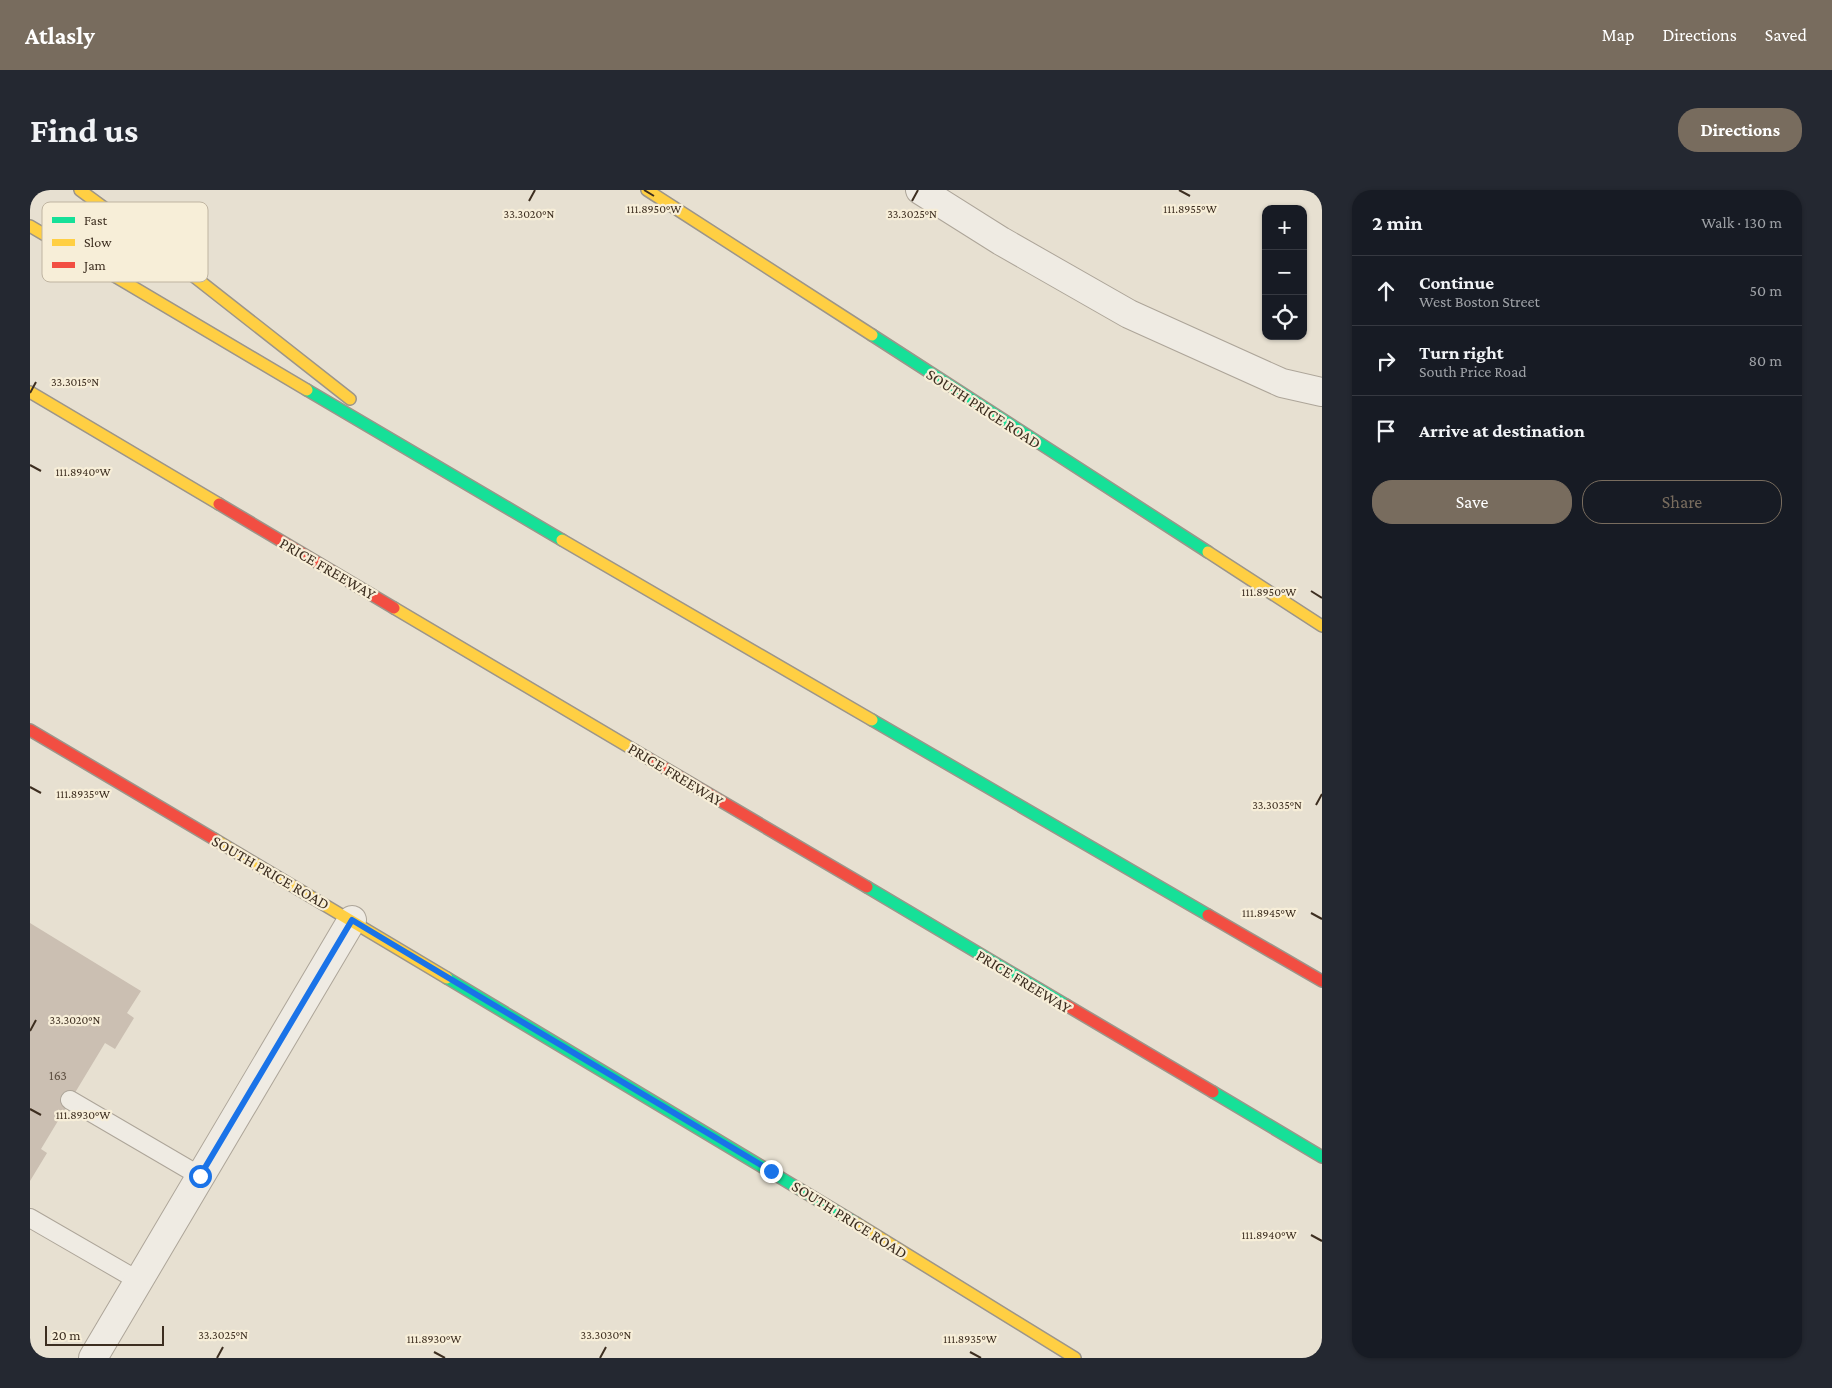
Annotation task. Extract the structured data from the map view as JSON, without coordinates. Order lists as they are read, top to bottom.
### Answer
{
  "streets": {
    "main road": ["SOUTH PRICE ROAD", "PRICE FREEWAY"]
  },
  "house_numbers": ["163"],
  "legend": ["Fast", "Slow", "Jam"],
  "scale_bar": "20 m",
  "page": {
    "header": "Atlasly",
    "nav": ["Map", "Directions", "Saved"],
    "buttons": [
      "Directions",
      ["Save", "Share"]
    ],
    "title": "Find us",
    "heading": ["2 min", "Walk · 130 m"],
    "map_buttons": ["+", "−"],
    "list": [
      ["Continue", "West Boston Street", "50 m"],
      ["Turn right", "South Price Road", "80 m"],
      "Arrive at destination"
    ],
    "scale": "20 m"
  },
  "coordinates": [
    "111.8950°W",
    "111.8955°W",
    "33.3025°N",
    "33.3020°N",
    "33.3015°N",
    "111.8940°W",
    "111.8935°W",
    "33.3035°N",
    "111.8945°W",
    "111.8930°W",
    "33.3030°N"
  ]
}
